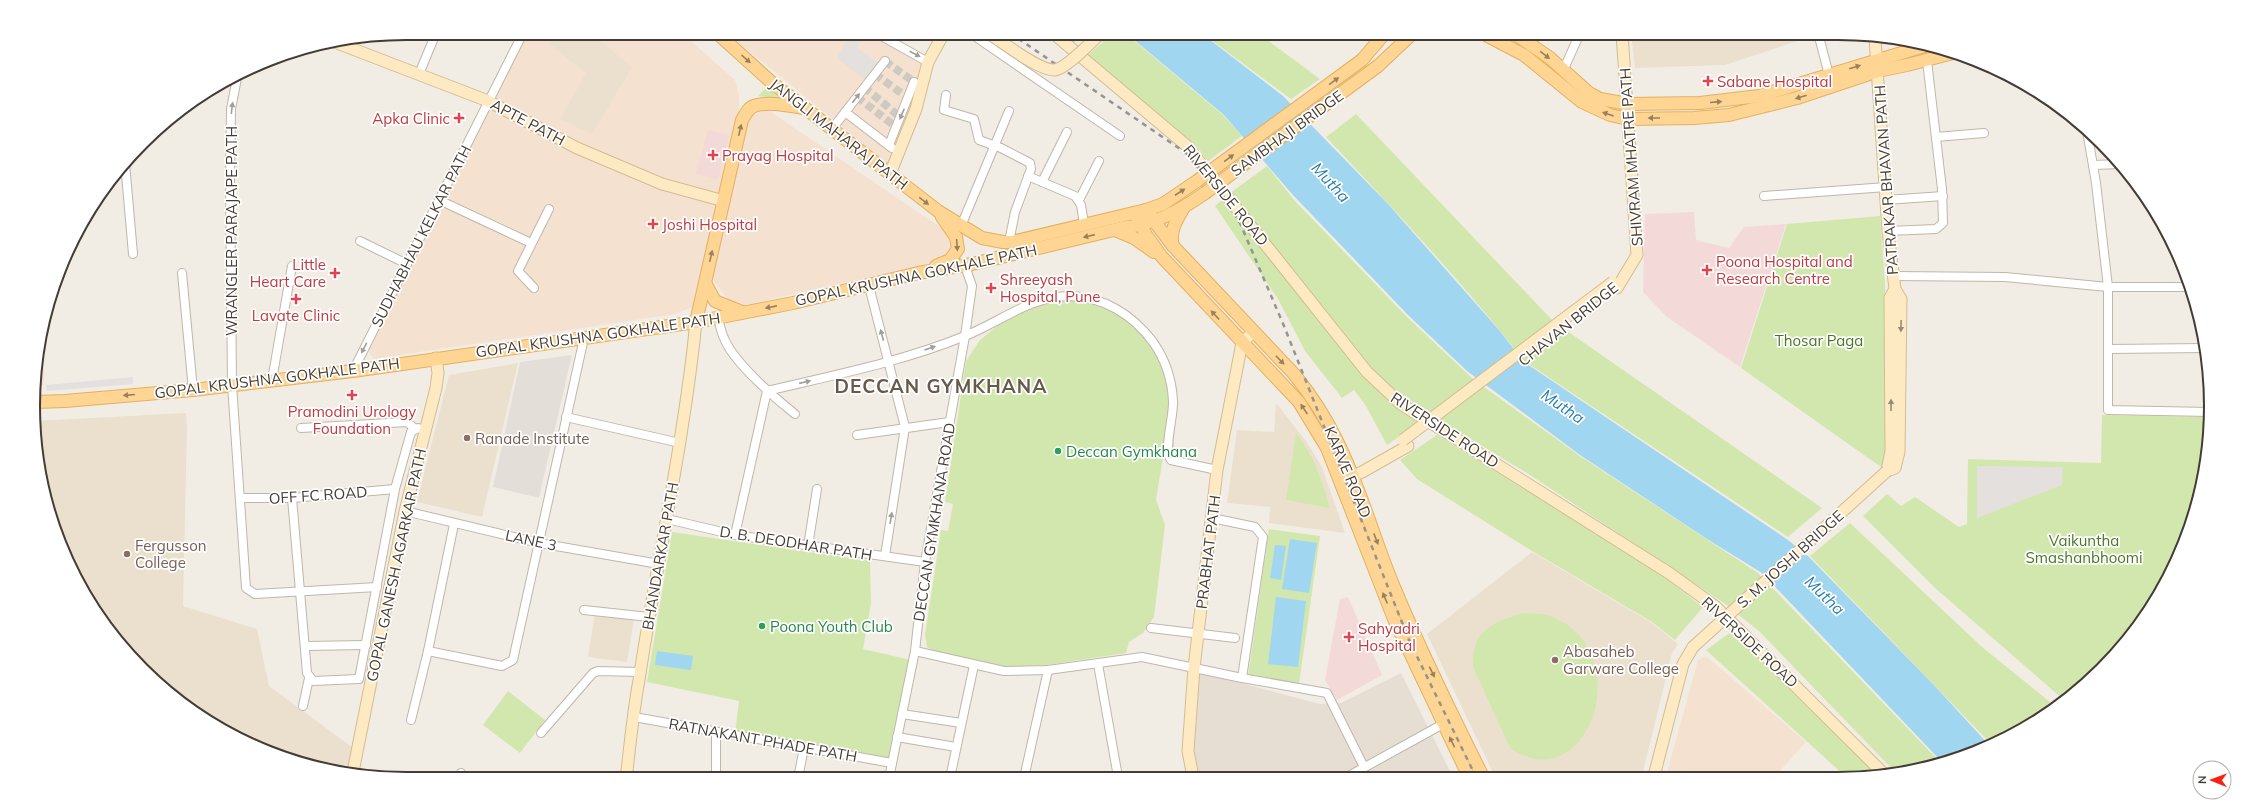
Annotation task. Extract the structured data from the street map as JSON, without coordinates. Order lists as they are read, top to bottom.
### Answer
{
  "streets": {
    "main road": [
      "SAMBHAJI BRIDGE",
      "JANGLI MAHARAJ PATH",
      "GOPAL KRUSHNA GOKHALE PATH",
      "KARVE ROAD"
    ],
    "street": [
      "APTE PATH",
      "SHIVRAM MHATRE PATH",
      "PATRAKAR BHAVAN PATH",
      "RIVERSIDE ROAD",
      "WRANGLER PARAJAPE PATH",
      "SUDHABHAU KELKAR PATH",
      "CHAVAN BRIDGE",
      "OFF FC ROAD",
      "DECCAN GYMKHANA ROAD",
      "LANE 3",
      "D. B. DEODHAR PATH",
      "PRABHAT PATH",
      "BHANDARKAR PATH",
      "S. M. JOSHI BRIDGE",
      "GOPAL GANESH AGARKAR PATH",
      "RATNAKANT PHADE PATH"
    ]
  },
  "crossings": [
    ["APTE PATH", "SUDHABHAU KELKAR PATH"],
    ["SAMBHAJI BRIDGE", "GOPAL KRUSHNA GOKHALE PATH"],
    ["SAMBHAJI BRIDGE", "KARVE ROAD"],
    ["JANGLI MAHARAJ PATH", "GOPAL KRUSHNA GOKHALE PATH"],
    ["SHIVRAM MHATRE PATH", "CHAVAN BRIDGE"],
    ["PATRAKAR BHAVAN PATH", "S. M. JOSHI BRIDGE"],
    ["WRANGLER PARAJAPE PATH", "GOPAL KRUSHNA GOKHALE PATH"],
    ["WRANGLER PARAJAPE PATH", "OFF FC ROAD"],
    ["SUDHABHAU KELKAR PATH", "GOPAL KRUSHNA GOKHALE PATH"],
    ["GOPAL KRUSHNA GOKHALE PATH", "KARVE ROAD"],
    ["GOPAL KRUSHNA GOKHALE PATH", "DECCAN GYMKHANA ROAD"],
    ["GOPAL KRUSHNA GOKHALE PATH", "BHANDARKAR PATH"],
    ["GOPAL KRUSHNA GOKHALE PATH", "GOPAL GANESH AGARKAR PATH"],
    ["CHAVAN BRIDGE", "KARVE ROAD"],
    ["KARVE ROAD", "PRABHAT PATH"],
    ["DECCAN GYMKHANA ROAD", "D. B. DEODHAR PATH"],
    ["DECCAN GYMKHANA ROAD", "RATNAKANT PHADE PATH"],
    ["LANE 3", "BHANDARKAR PATH"],
    ["LANE 3", "GOPAL GANESH AGARKAR PATH"],
    ["D. B. DEODHAR PATH", "BHANDARKAR PATH"],
    ["BHANDARKAR PATH", "RATNAKANT PHADE PATH"]
  ],
  "one_way": ["JANGLI MAHARAJ PATH", "GOPAL KRUSHNA GOKHALE PATH"],
  "districts": ["DECCAN GYMKHANA"],
  "water": ["Mutha"],
  "parks": ["Thosar Paga", "Vaikuntha Smashanbhoomi"],
  "places": {
    "health": [
      "Sabane Hospital",
      "Apka Clinic",
      "Prayag Hospital",
      "Joshi Hospital",
      "Poona Hospital and Research Centre",
      "Little Heart Care",
      "Shreeyash Hospital, Pune",
      "Lavate Clinic",
      "Pramodini Urology Foundation",
      "Sahyadri Hospital"
    ],
    "other": [
      "Ranade Institute",
      "Deccan Gymkhana",
      "Fergusson College",
      "Poona Youth Club",
      "Abasaheb Garware College"
    ]
  },
  "north": "left"
}
